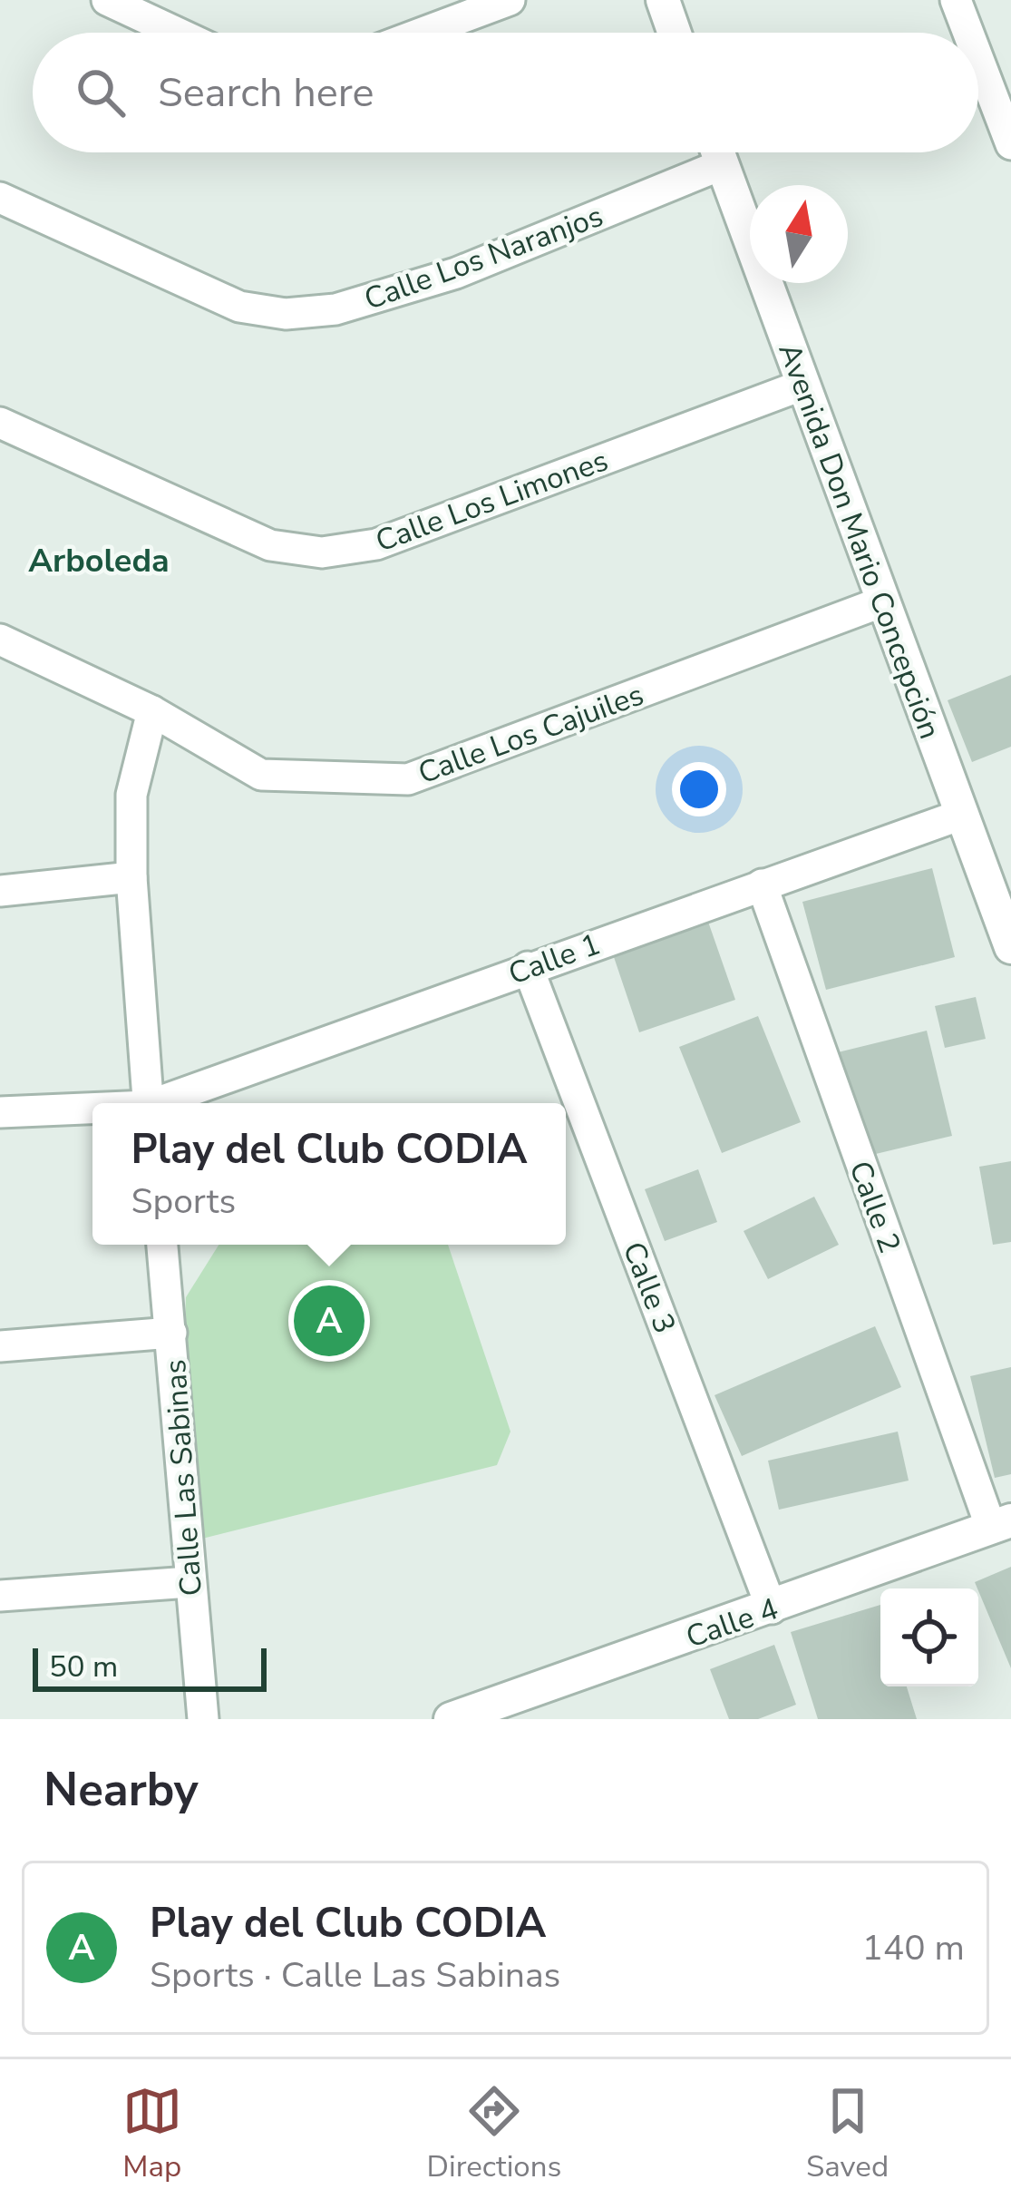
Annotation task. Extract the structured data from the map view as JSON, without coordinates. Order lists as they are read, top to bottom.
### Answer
{
  "streets": {
    "street": [
      "Calle Los Naranjos",
      "Calle Los Limones",
      "Avenida Don Mario Concepción",
      "Calle Los Cajuiles",
      "Calle 1",
      "Calle 2",
      "Calle 3",
      "Calle Las Sabinas",
      "Calle 4"
    ]
  },
  "crossings": [
    ["Calle Los Limones", "Avenida Don Mario Concepción"],
    ["Avenida Don Mario Concepción", "Calle Los Cajuiles"],
    ["Avenida Don Mario Concepción", "Calle 1"],
    ["Calle 1", "Calle 2"],
    ["Calle 1", "Calle 3"],
    ["Calle 2", "Calle 4"],
    ["Calle 3", "Calle 4"]
  ],
  "districts": ["Arboleda"],
  "scale_bar": "50 m",
  "north": "top",
  "page": {
    "search": "Search here",
    "popup": ["Play del Club CODIA", "Sports"],
    "pins": "A",
    "scale": "50 m",
    "heading": "Nearby",
    "list": [
      {
        "mark": "A",
        "name": "Play del Club CODIA",
        "note": "Sports · Calle Las Sabinas",
        "value": "140 m"
      }
    ],
    "nav": ["Map", "Directions", "Saved"]
  }
}
